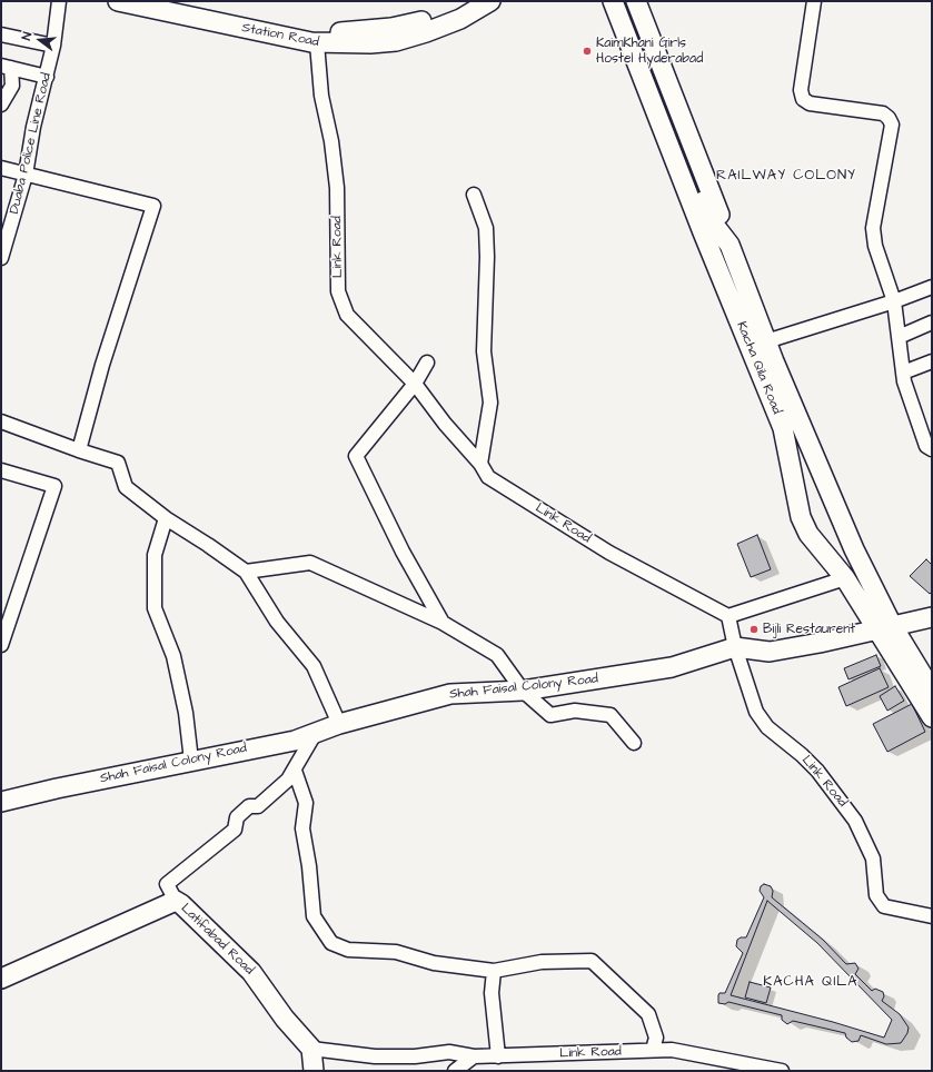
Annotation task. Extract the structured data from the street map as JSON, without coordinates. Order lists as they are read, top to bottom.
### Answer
{
  "streets": {
    "street": [
      "Station Road",
      "Duaba Police Line Road",
      "Link Road",
      "Kacha Qila Road",
      "Shah Faisal Colony Road",
      "Latifabad Road"
    ]
  },
  "crossings": [
    ["Station Road", "Link Road"],
    ["Link Road", "Shah Faisal Colony Road"],
    ["Link Road", "Latifabad Road"],
    ["Kacha Qila Road", "Shah Faisal Colony Road"]
  ],
  "districts": ["RAILWAY COLONY", "KACHA QILA"],
  "places": ["KaimKhani Girls Hostel Hyderabad", "Bijli Restaurent"],
  "north": "left"
}
